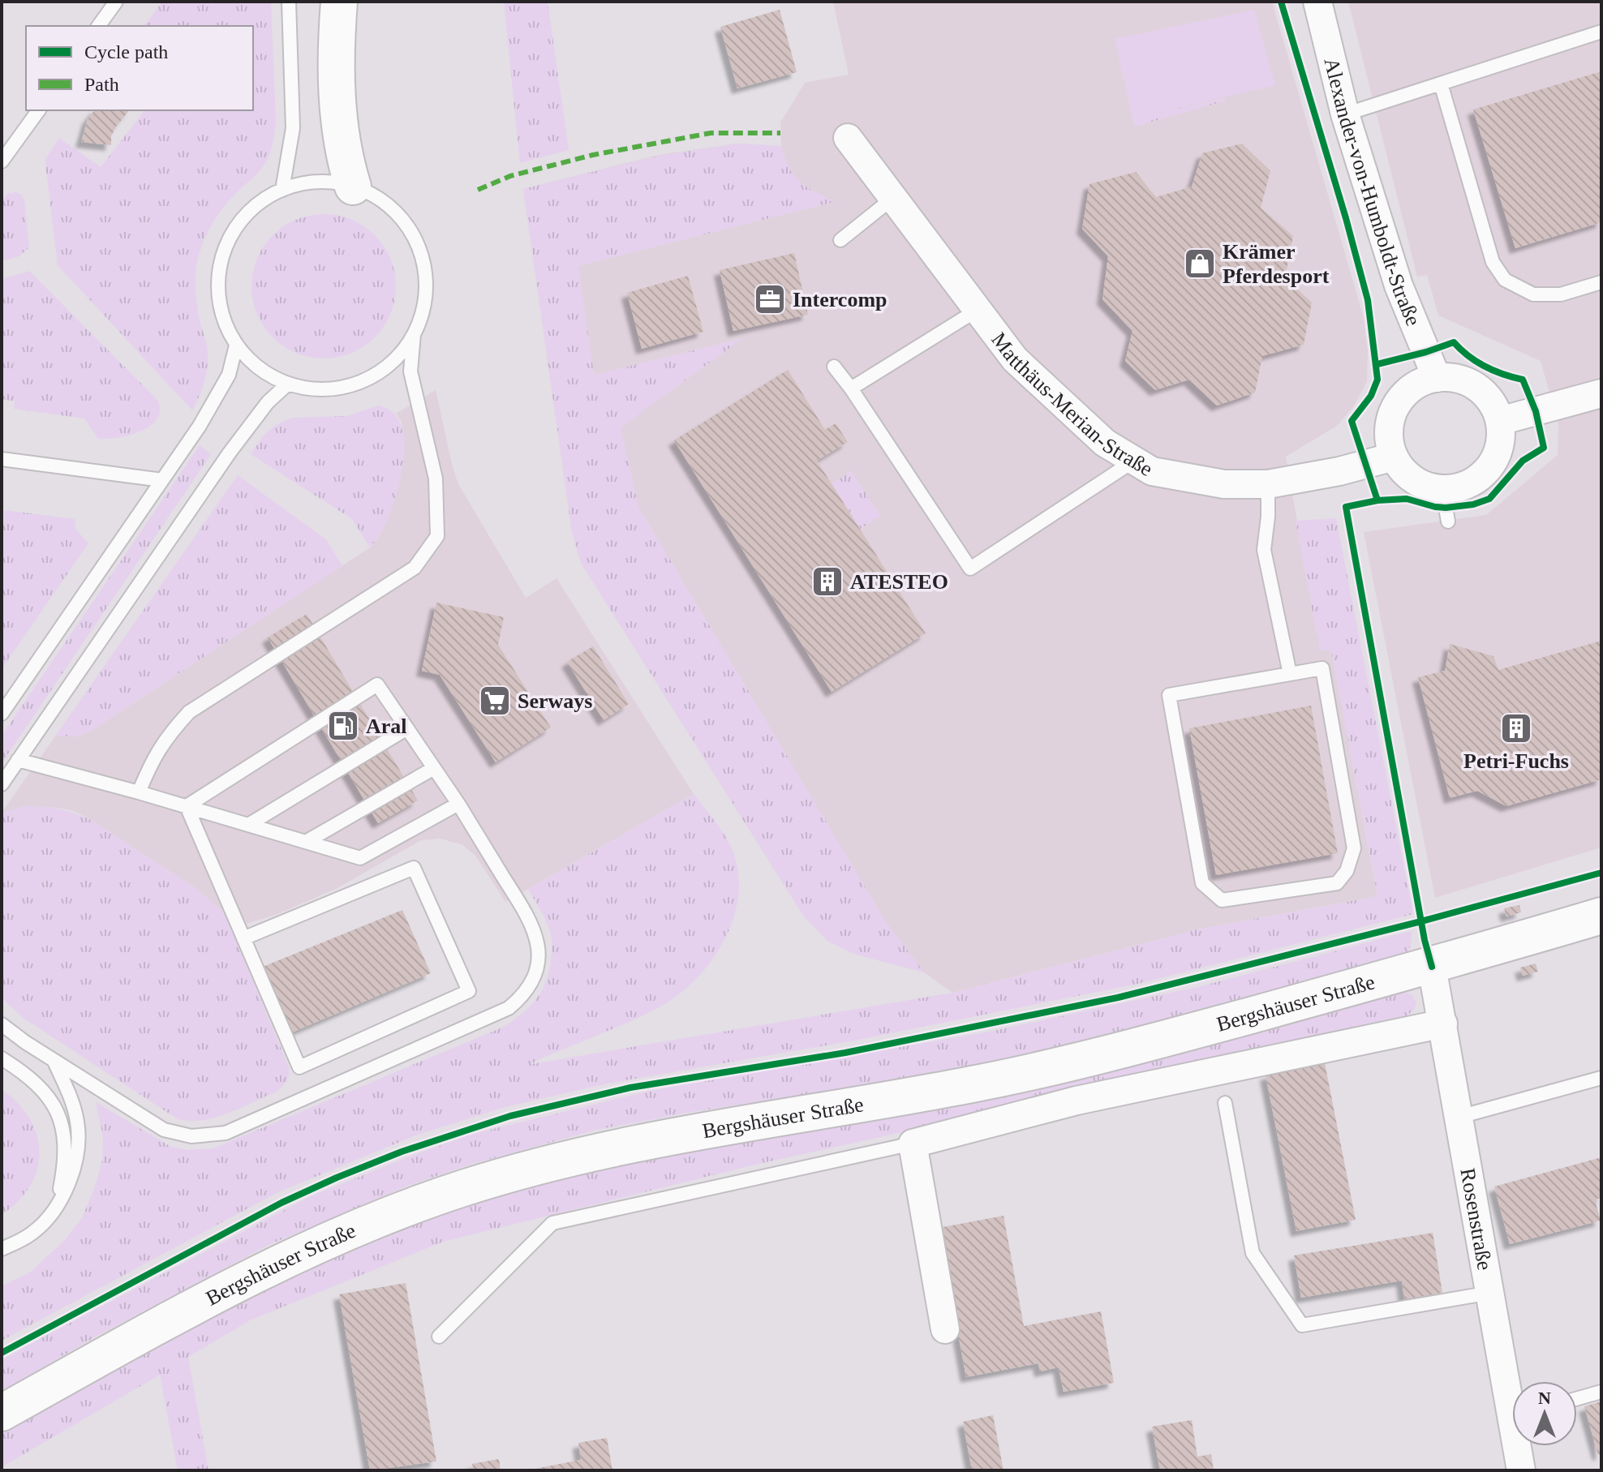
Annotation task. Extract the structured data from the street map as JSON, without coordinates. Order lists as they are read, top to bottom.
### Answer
{
  "streets": {
    "main road": ["Bergshäuser Straße"],
    "street": ["Alexander-von-Humboldt-Straße", "Matthäus-Merian-Straße", "Rosenstraße"]
  },
  "crossings": [
    ["Alexander-von-Humboldt-Straße", "Matthäus-Merian-Straße"],
    ["Bergshäuser Straße", "Rosenstraße"]
  ],
  "places": {
    "shop": ["Krämer Pferdesport"],
    "office": ["Intercomp"],
    "building": ["ATESTEO", "Petri-Fuchs"],
    "supermarket": ["Serways"],
    "fuel station": ["Aral"]
  },
  "legend": ["Cycle path", "Path"],
  "north": "top"
}
